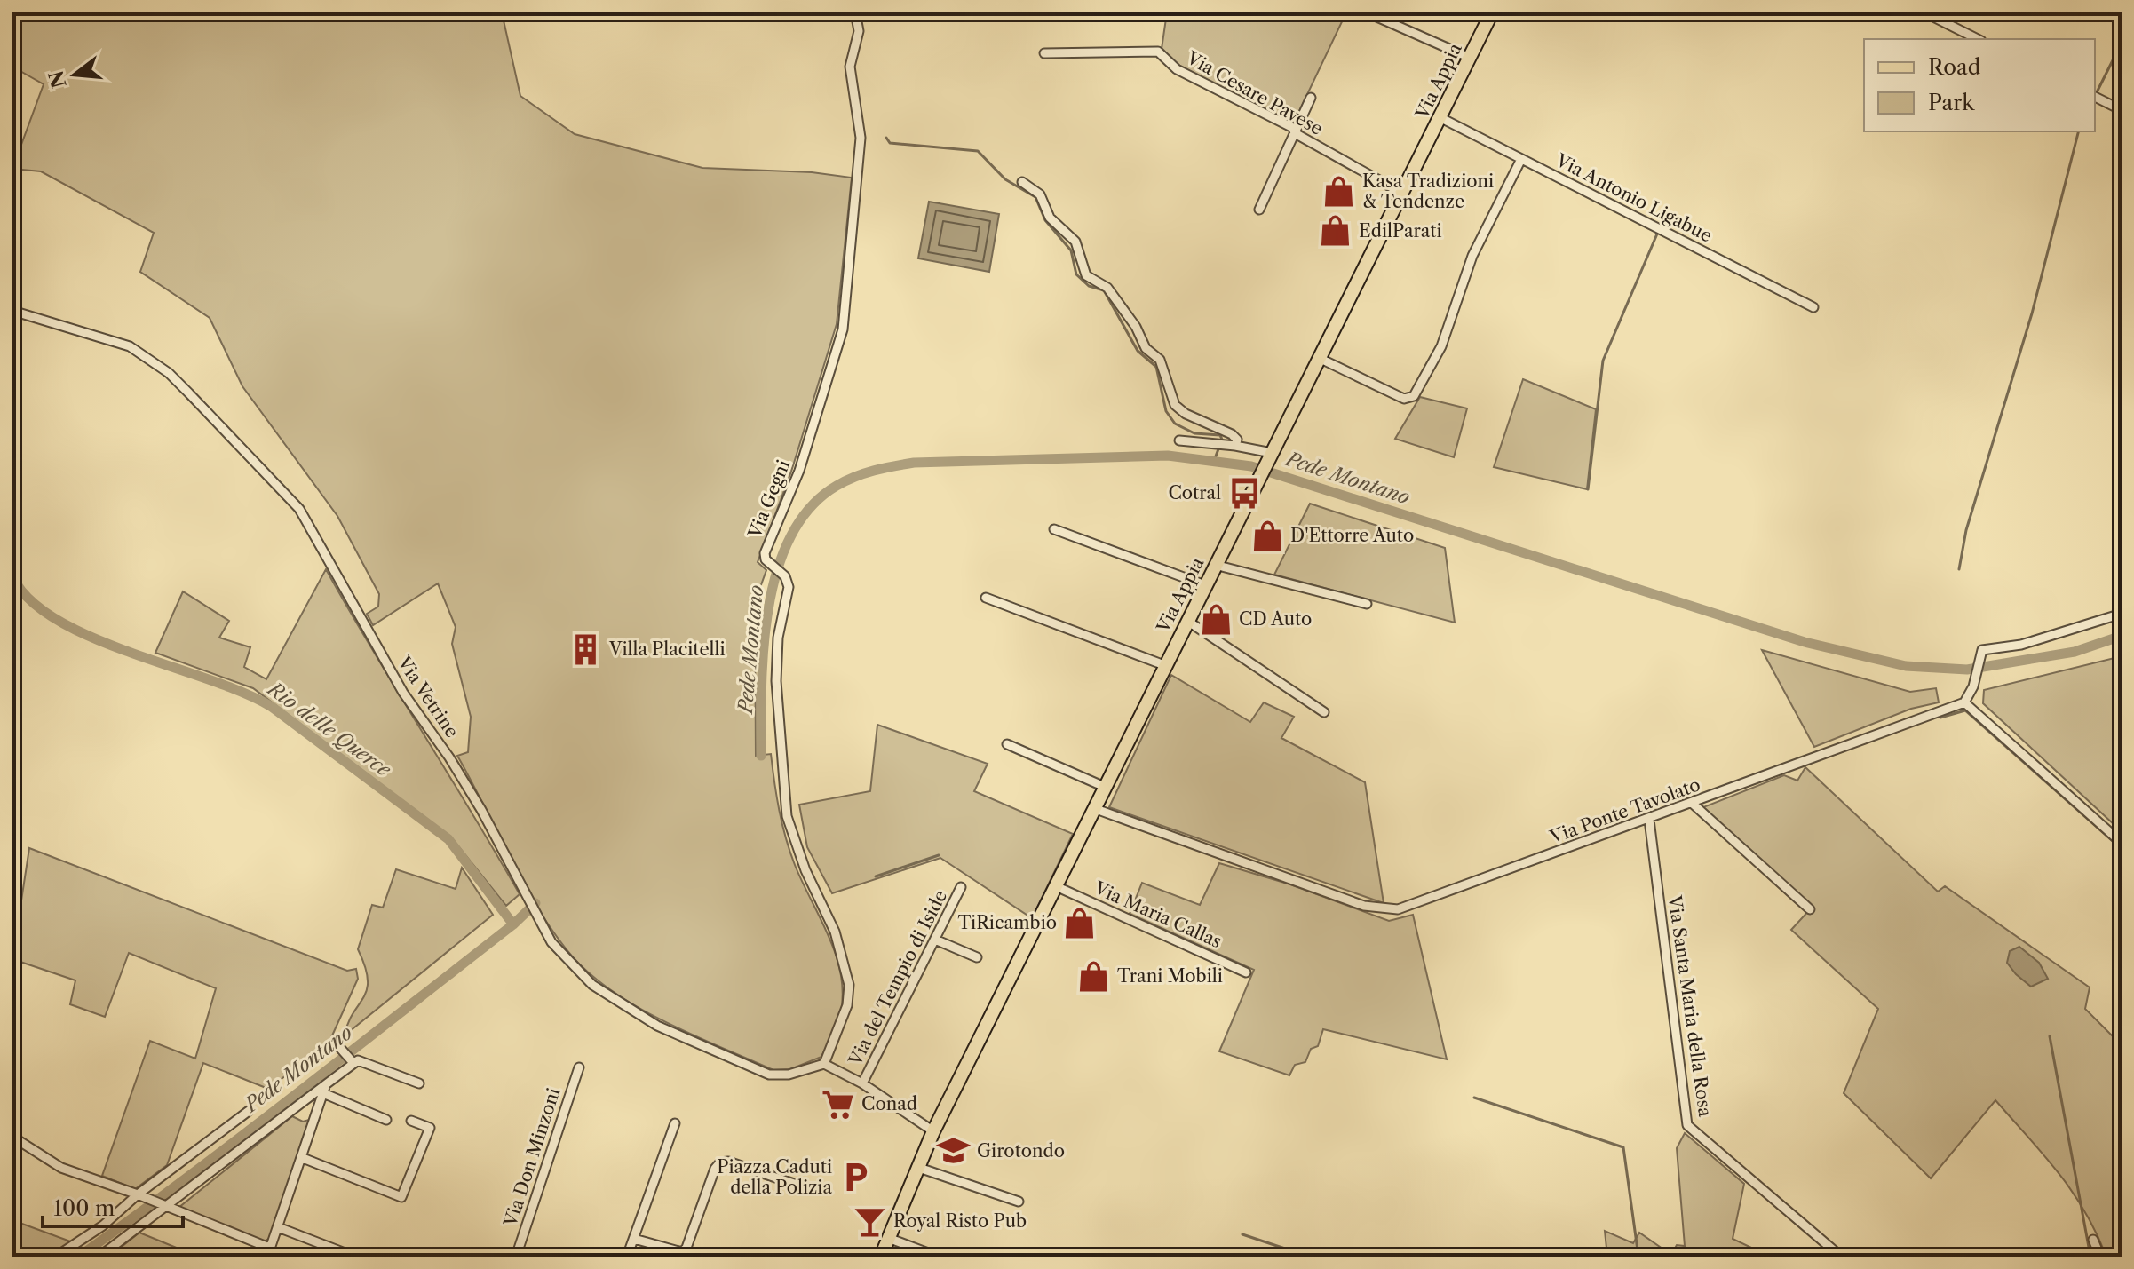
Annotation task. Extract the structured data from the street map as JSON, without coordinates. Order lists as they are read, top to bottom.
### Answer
{
  "streets": {
    "main road": ["Via Appia"],
    "street": [
      "Via Cesare Pavese",
      "Via Antonio Ligabue",
      "Via Gegni",
      "Via Vetrine",
      "Via Ponte Tavolato",
      "Via Maria Callas",
      "Via del Tempio di Iside",
      "Via Santa Maria della Rosa",
      "Via Don Minzoni"
    ]
  },
  "crossings": [
    ["Via Appia", "Via Cesare Pavese"],
    ["Via Appia", "Via Antonio Ligabue"],
    ["Via Appia", "Via Ponte Tavolato"],
    ["Via Appia", "Via Maria Callas"],
    ["Via Gegni", "Via Vetrine"],
    ["Via Ponte Tavolato", "Via Santa Maria della Rosa"]
  ],
  "water": ["Pede Montano", "Rio delle Querce"],
  "places": {
    "shop": [
      "Kasa Tradizioni & Tendenze",
      "EdilParati",
      "D'Ettorre Auto",
      "CD Auto",
      "TiRicambio",
      "Trani Mobili"
    ],
    "bus stop": ["Cotral"],
    "building": ["Villa Placitelli"],
    "supermarket": ["Conad"],
    "school or university": ["Girotondo"],
    "parking": ["Piazza Caduti della Polizia"],
    "bar": ["Royal Risto Pub"]
  },
  "legend": ["Road", "Park"],
  "scale_bar": "100 m",
  "north": "left"
}
